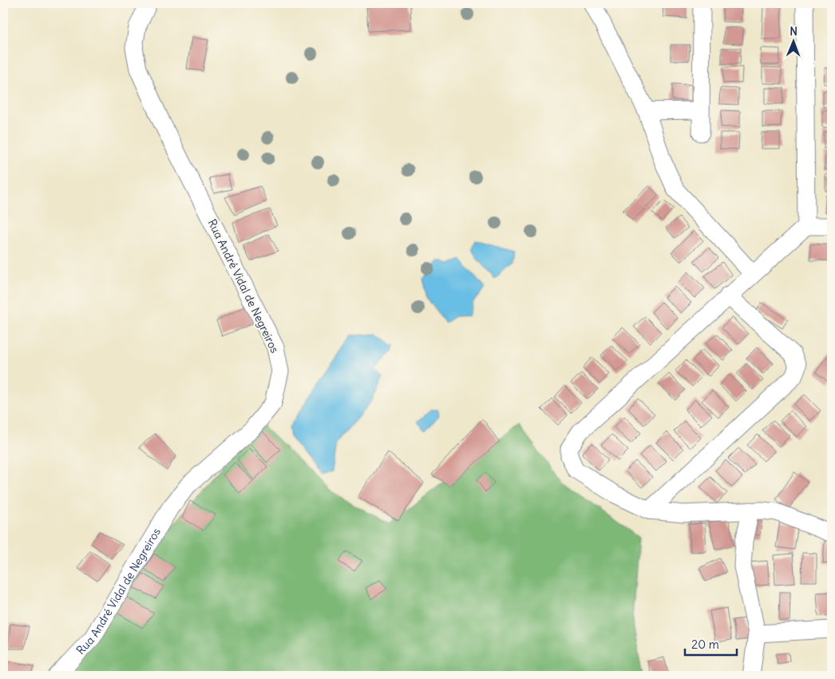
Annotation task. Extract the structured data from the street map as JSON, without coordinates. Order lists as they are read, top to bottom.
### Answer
{
  "streets": {
    "street": ["Rua André Vidal de Negreiros"]
  },
  "scale_bar": "20 m",
  "north": "top"
}
